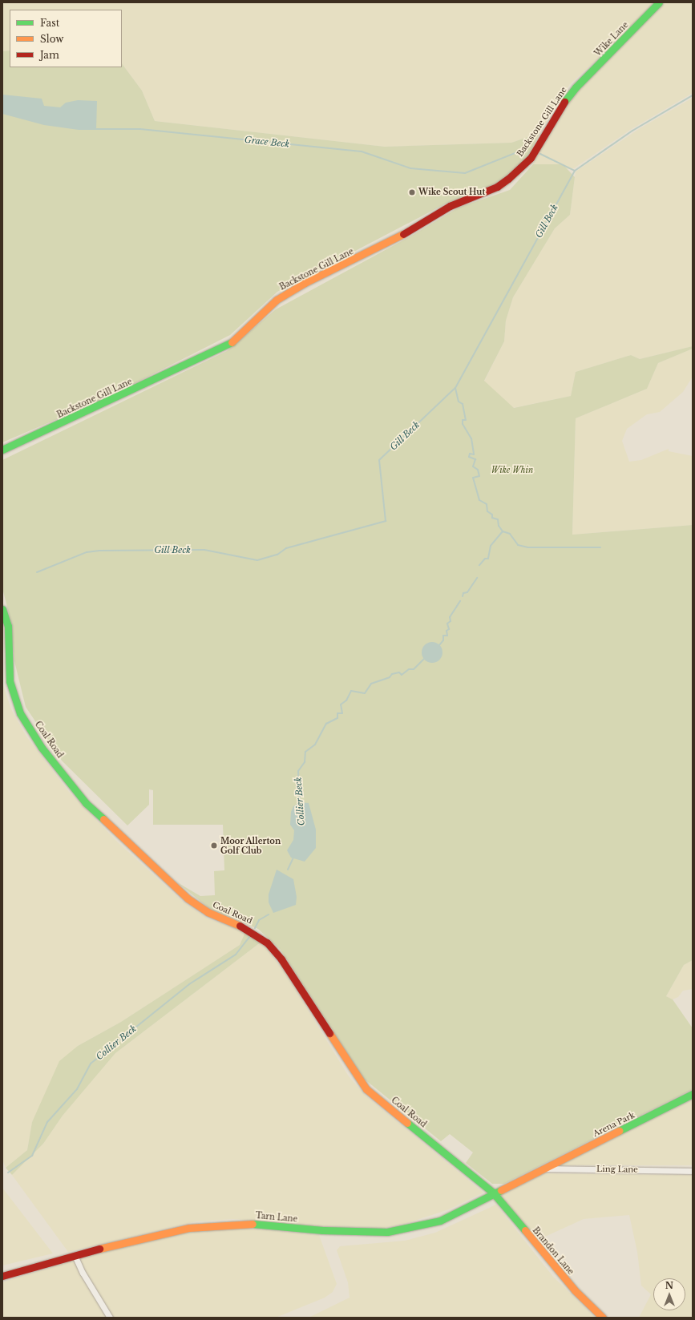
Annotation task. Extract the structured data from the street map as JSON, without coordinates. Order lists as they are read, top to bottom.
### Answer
{
  "streets": {
    "street": [
      "Wike Lane",
      "Backstone Gill Lane",
      "Coal Road",
      "Arena Park",
      "Ling Lane",
      "Tarn Lane",
      "Brandon Lane"
    ]
  },
  "crossings": [
    ["Wike Lane", "Backstone Gill Lane"],
    ["Coal Road", "Tarn Lane"],
    ["Coal Road", "Brandon Lane"],
    ["Arena Park", "Ling Lane"],
    ["Arena Park", "Tarn Lane"],
    ["Ling Lane", "Tarn Lane"],
    ["Tarn Lane", "Brandon Lane"]
  ],
  "water": ["Grace Beck", "Gill Beck", "Collier Beck"],
  "parks": ["Wike Whin"],
  "places": ["Wike Scout Hut", "Moor Allerton Golf Club"],
  "legend": ["Fast", "Slow", "Jam"],
  "north": "top"
}
